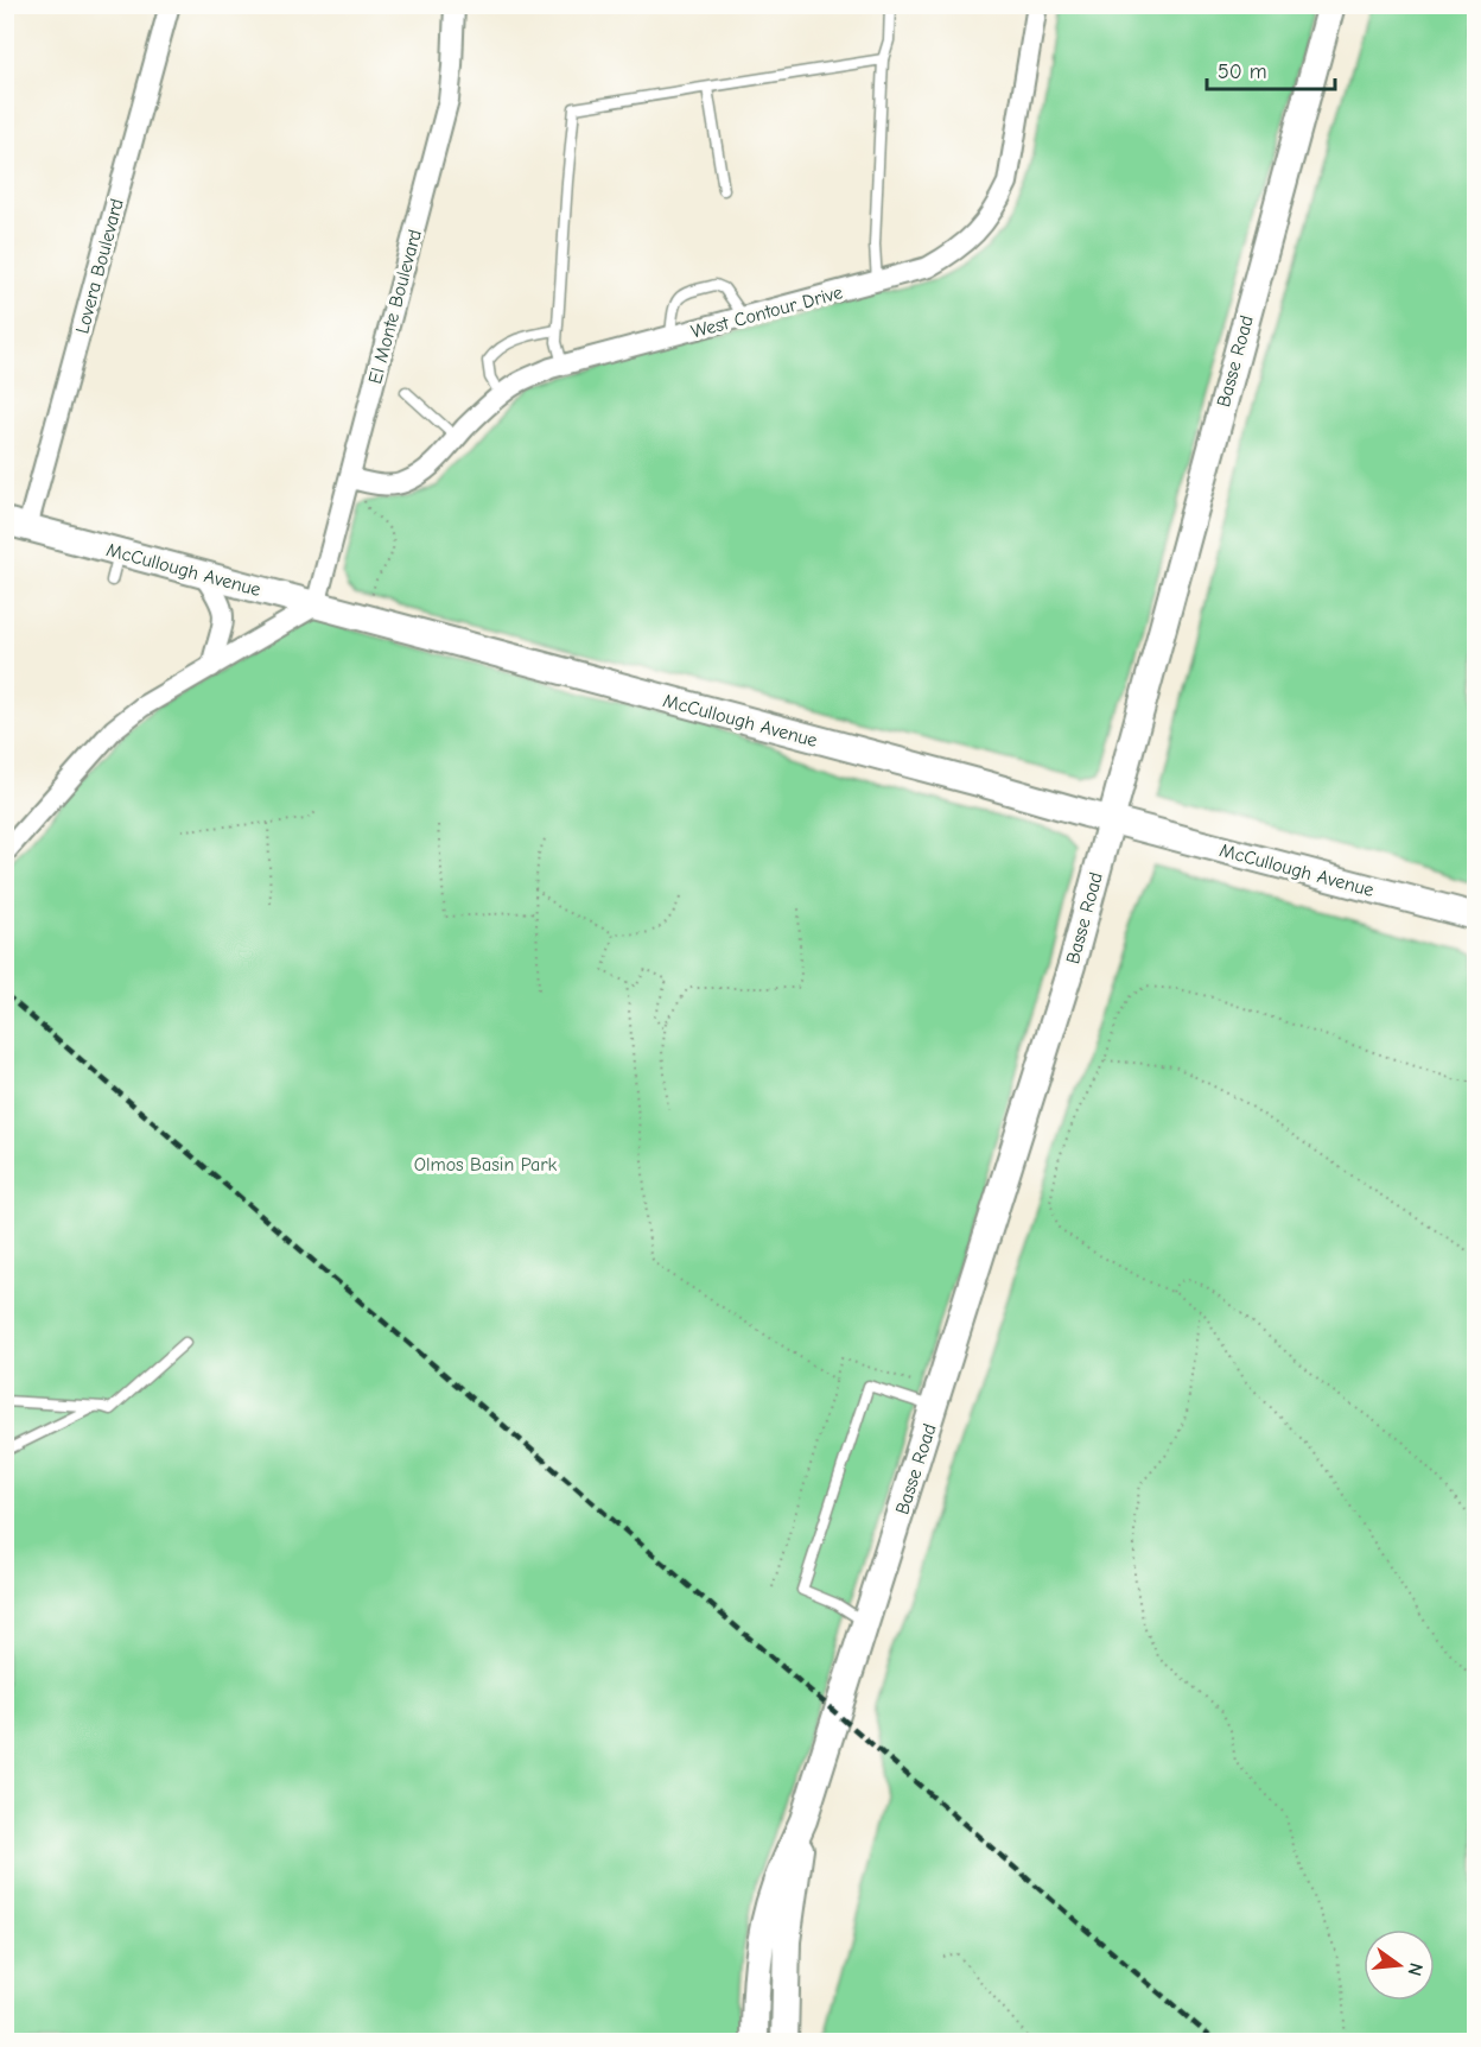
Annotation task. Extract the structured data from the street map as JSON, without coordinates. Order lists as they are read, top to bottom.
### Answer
{
  "streets": {
    "main road": ["Basse Road", "McCullough Avenue"],
    "street": ["Lovera Boulevard", "El Monte Boulevard", "West Contour Drive"]
  },
  "crossings": [
    ["Lovera Boulevard", "McCullough Avenue"],
    ["El Monte Boulevard", "West Contour Drive"],
    ["El Monte Boulevard", "McCullough Avenue"],
    ["Basse Road", "McCullough Avenue"]
  ],
  "parks": ["Olmos Basin Park"],
  "scale_bar": "50 m",
  "north": "right"
}
